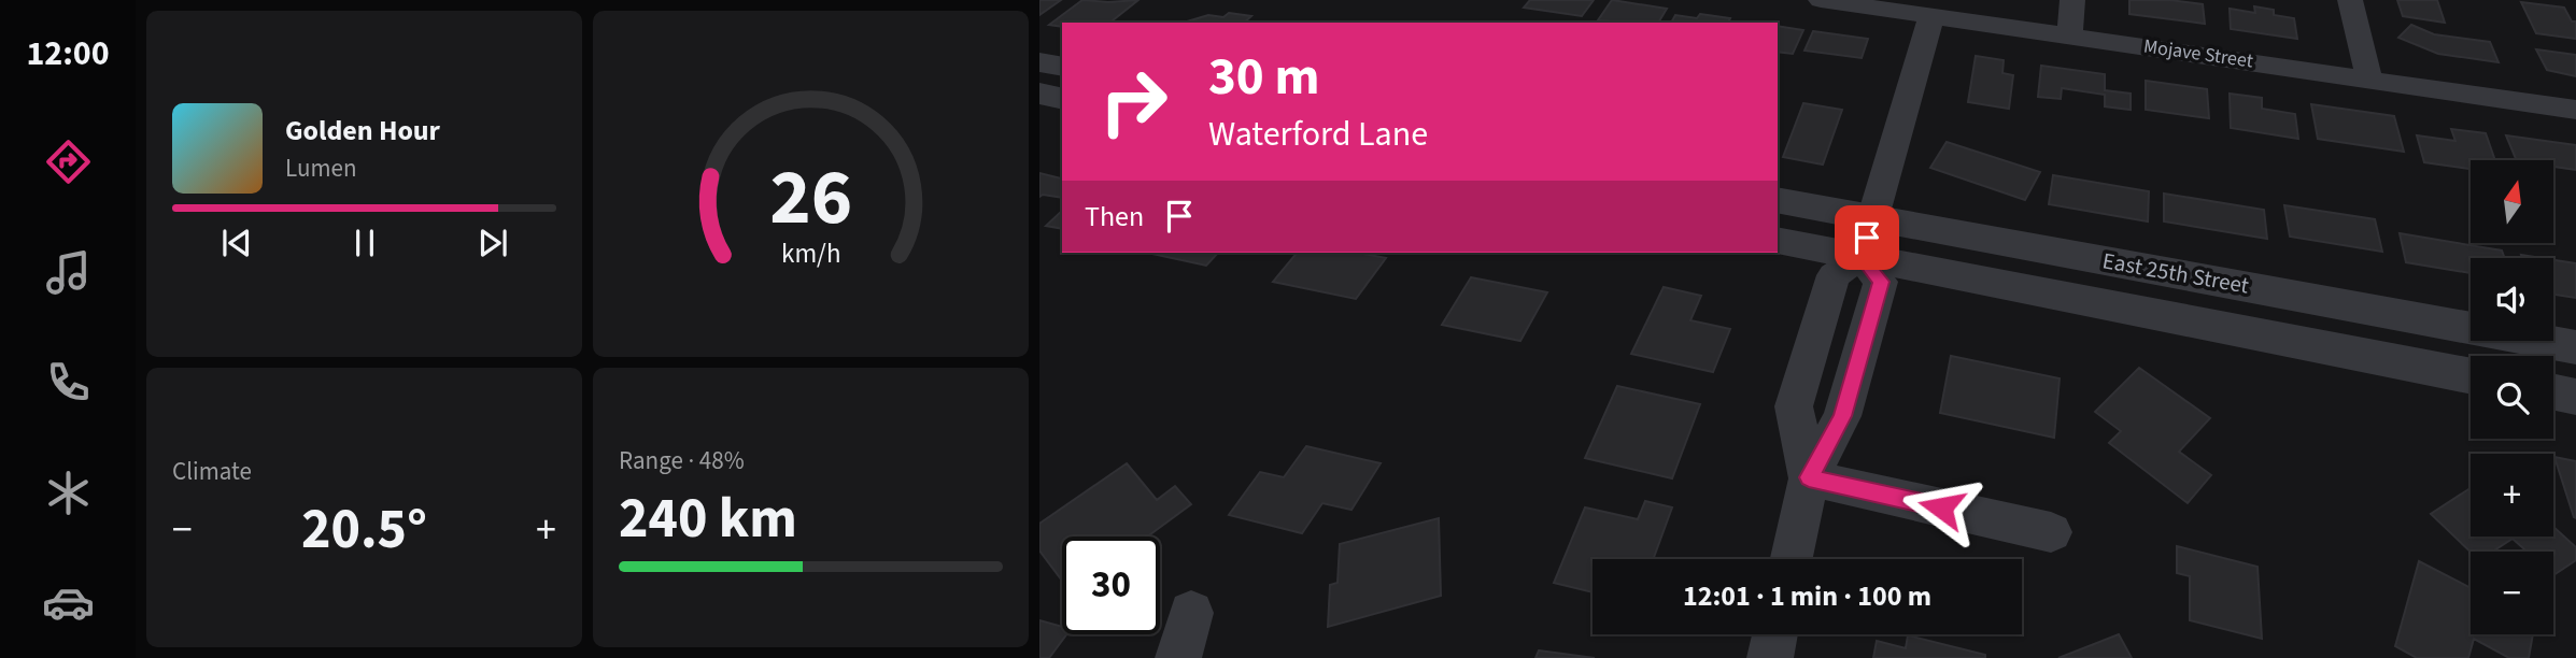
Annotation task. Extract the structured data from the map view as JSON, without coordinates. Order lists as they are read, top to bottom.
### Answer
{
  "streets": {
    "street": ["Mojave Street", "East 25th Street"]
  },
  "north": "top",
  "page": {
    "tabs": "12:00",
    "turn": ["30 m", "Waterford Lane"],
    "song": ["Golden Hour", "Lumen"],
    "map_buttons": ["+", "−"],
    "then": "Then",
    "tile": [
      "Climate",
      ["Range · 48%", "240 km"]
    ],
    "heat": ["−", "20.5°", "+"],
    "limit": "30",
    "trip": "12:01 · 1 min · 100 m",
    "gauge": ["26", "km/h"]
  }
}
